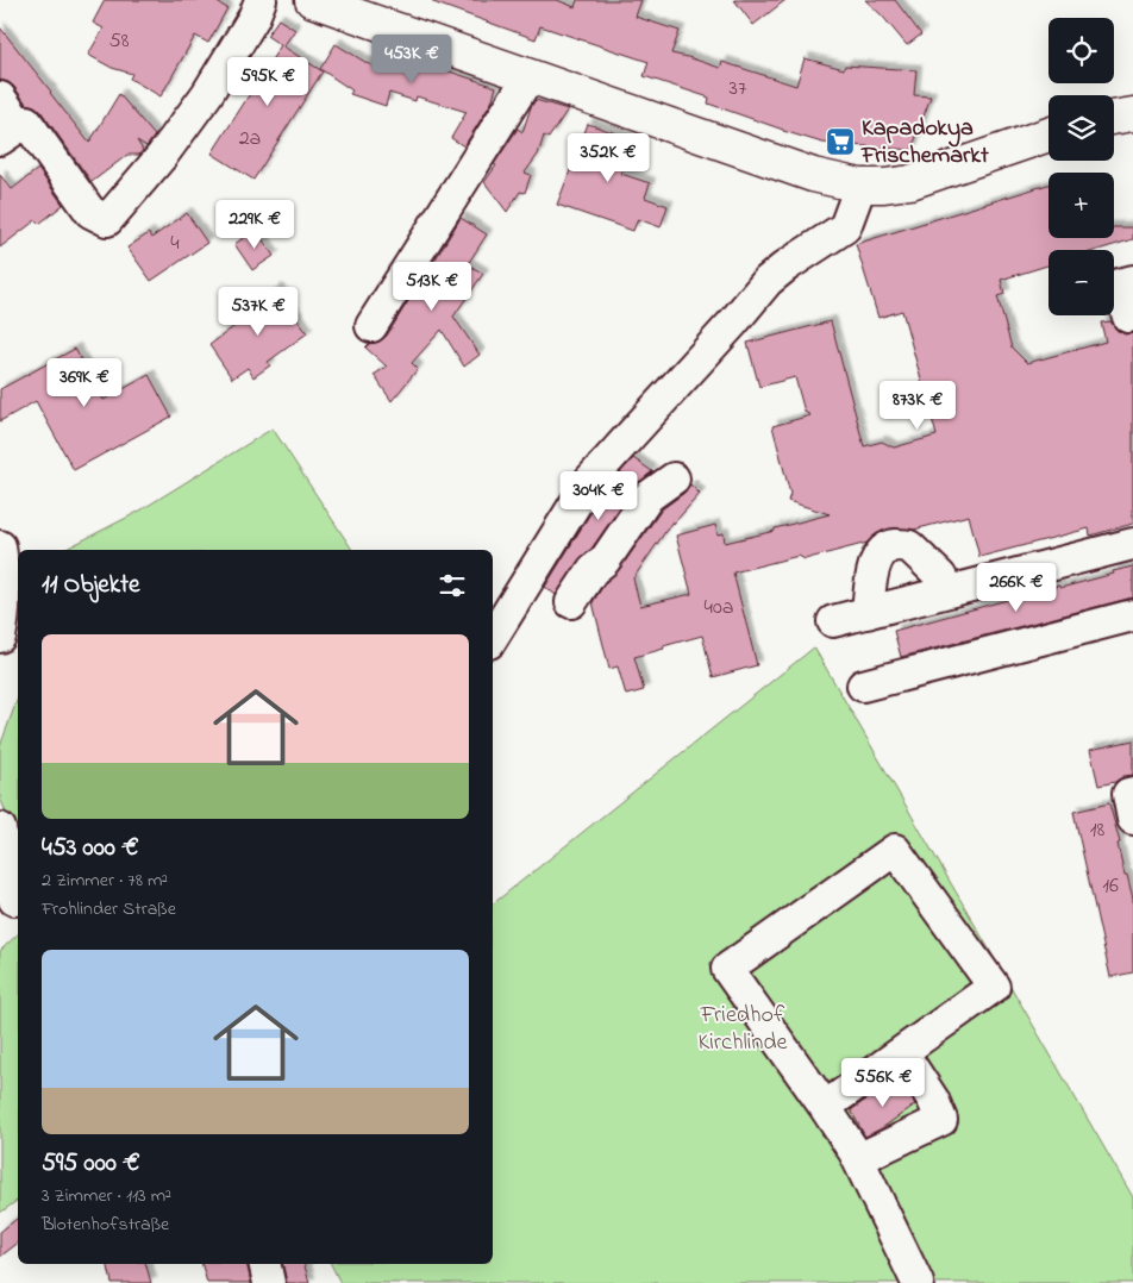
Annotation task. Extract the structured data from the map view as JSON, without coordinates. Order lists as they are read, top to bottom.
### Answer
{
  "parks": ["Friedhof Kirchlinde"],
  "places": {
    "supermarket": ["Kapadokya Frischemarkt"]
  },
  "house_numbers": [
    "58",
    "37",
    "2a",
    "4",
    "40a",
    "18",
    "16"
  ],
  "page": {
    "map_buttons": ["+", "−"],
    "price": [
      "453K €",
      "595K €",
      "352K €",
      "229K €",
      "513K €",
      "537K €",
      "369K €",
      "873K €",
      "304K €",
      "266K €",
      "556K €"
    ],
    "heading": "11 Objekte",
    "list": [
      {
        "name": "453 000 €",
        "note": "2 Zimmer · 78 m² · Frohlinder Straße"
      },
      {
        "name": "595 000 €",
        "note": "3 Zimmer · 113 m² · Blotenhofstraße"
      }
    ]
  }
}
